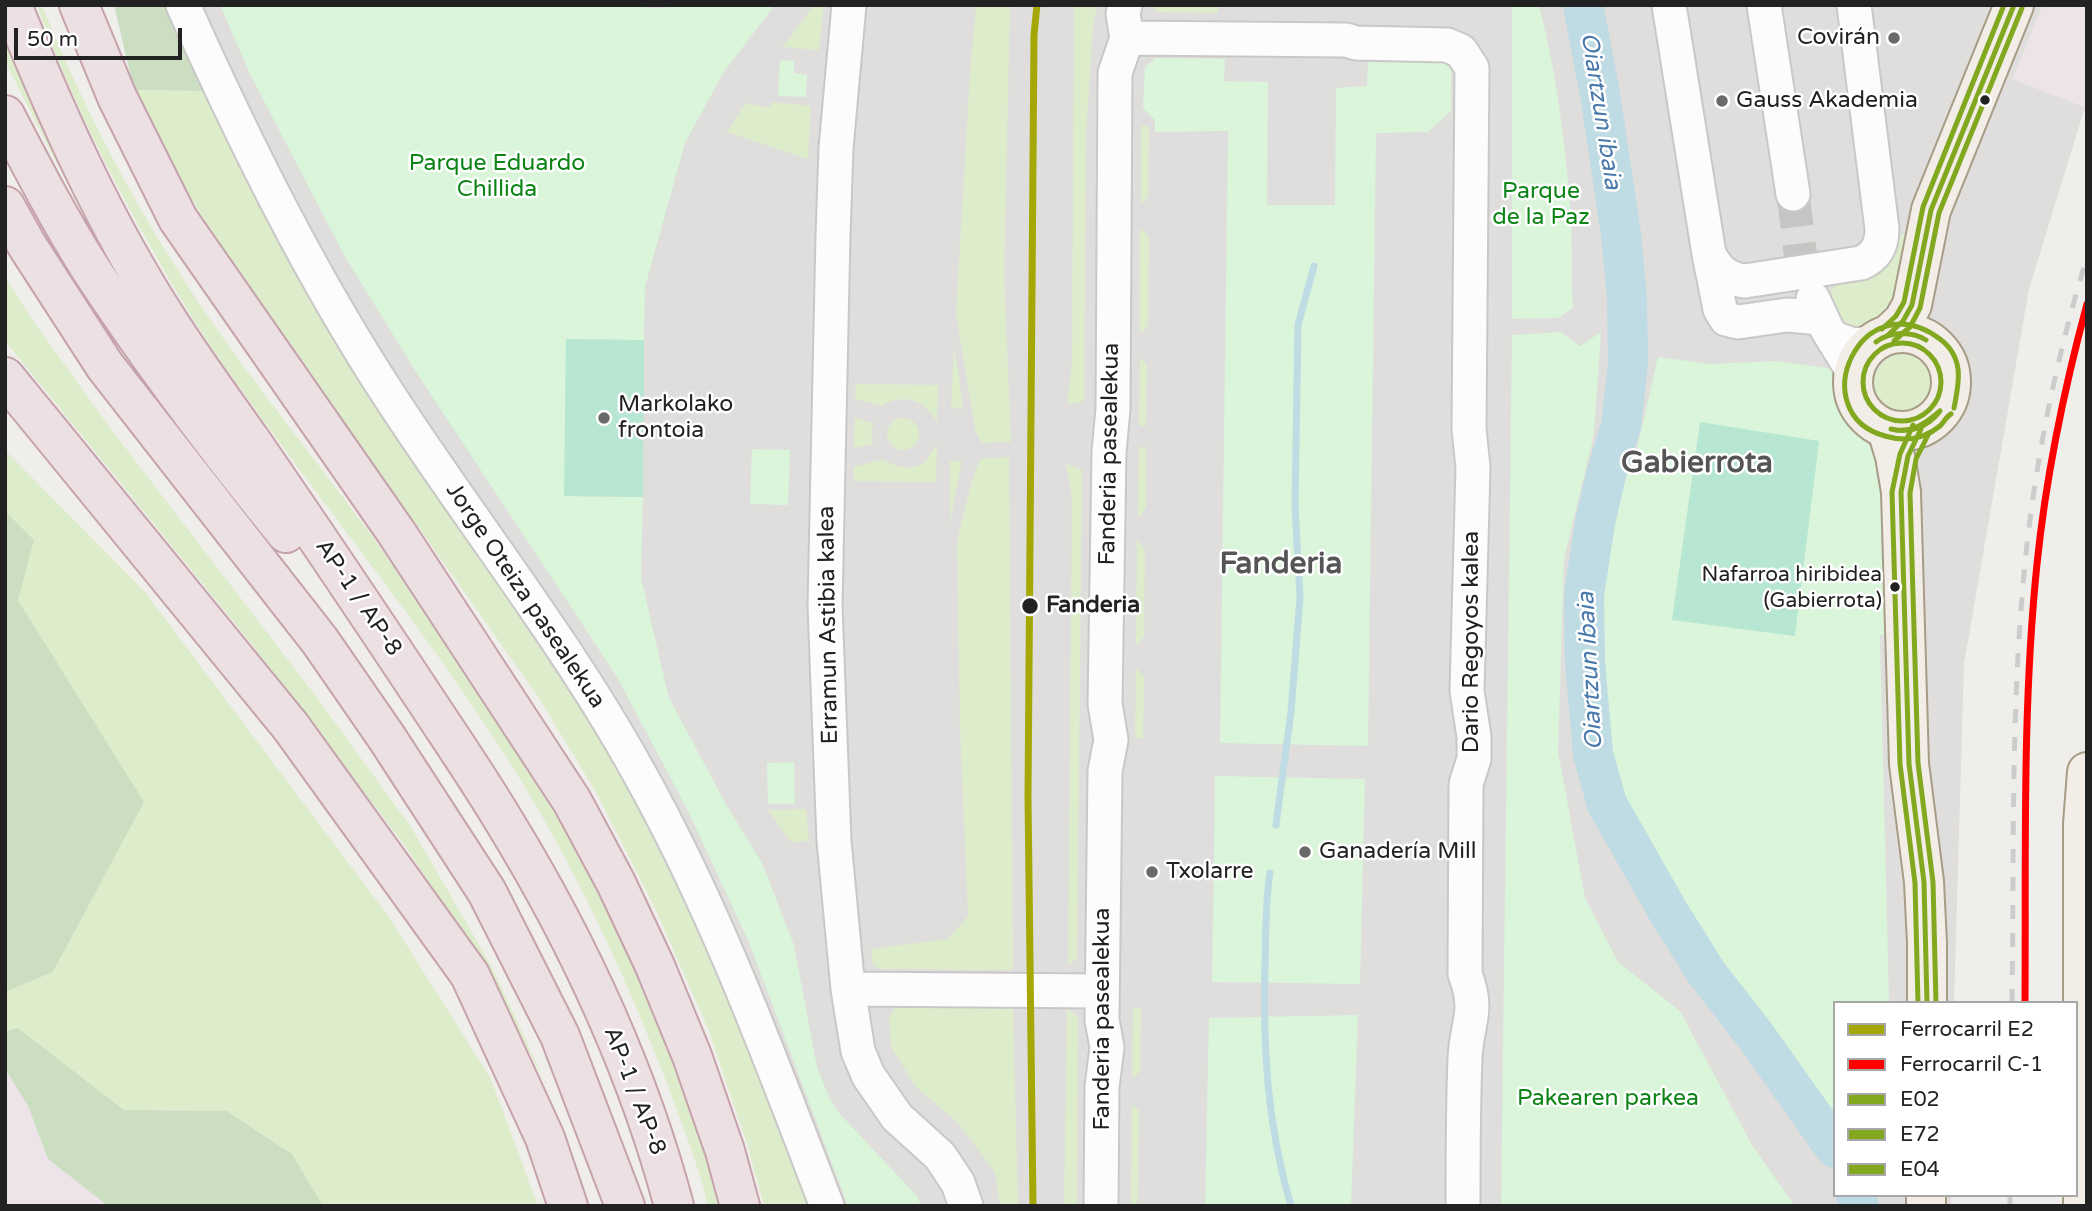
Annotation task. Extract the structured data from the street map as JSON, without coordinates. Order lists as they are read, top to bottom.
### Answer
{
  "streets": {
    "highway": ["AP-1 / AP-8"],
    "street": [
      "Fanderia pasealekua",
      "Jorge Oteiza pasealekua",
      "Erramun Astibia kalea",
      "Dario Regoyos kalea"
    ]
  },
  "crossings": [
    ["Fanderia pasealekua", "Dario Regoyos kalea"]
  ],
  "districts": ["Gabierrota", "Fanderia"],
  "water": ["Oiartzun ibaia"],
  "parks": ["Parque Eduardo Chillida", "Parque de la Paz", "Pakearen parkea"],
  "places": [
    "Covirán",
    "Gauss Akademia",
    "Markolako frontoia",
    "Nafarroa hiribidea (Gabierrota)",
    "Fanderia",
    "Ganadería Mill",
    "Txolarre"
  ],
  "lines": [
    "rail line E2",
    "transit line E02",
    "transit line E04",
    "transit line E72",
    "rail line C-1"
  ],
  "legend": [
    "Ferrocarril E2",
    "Ferrocarril C-1",
    "E02",
    "E72",
    "E04"
  ],
  "scale_bar": "50 m"
}
